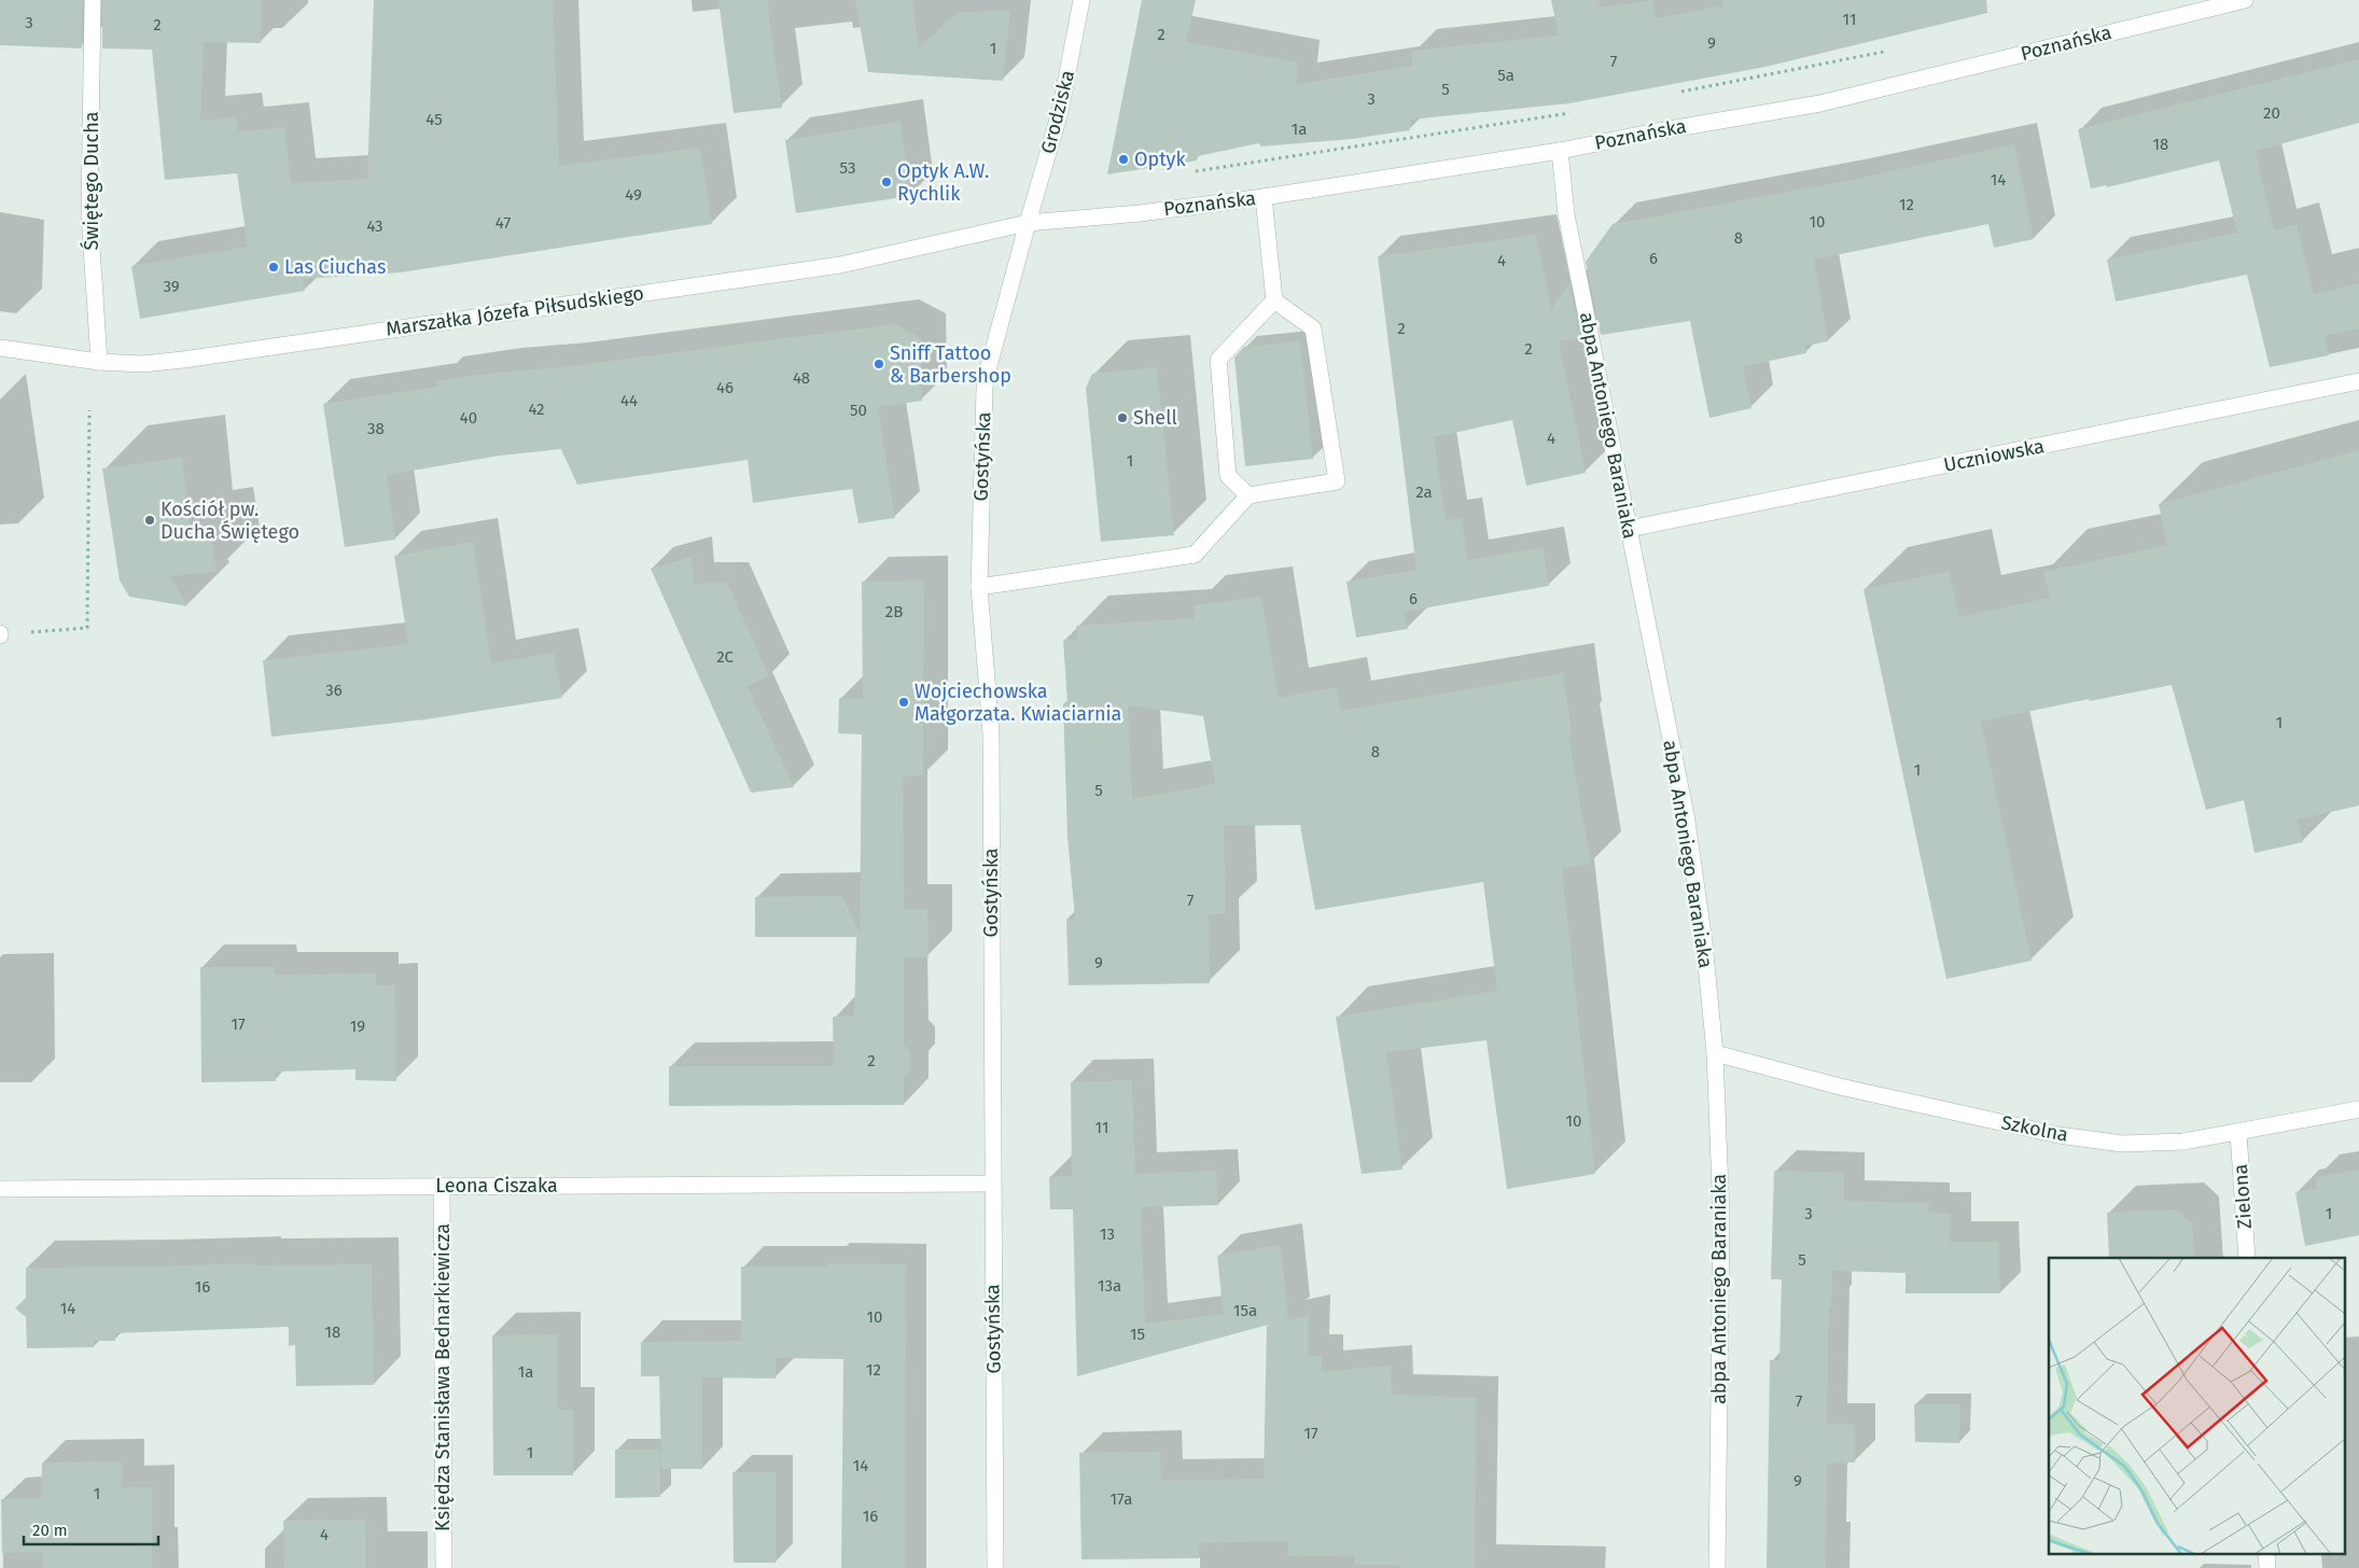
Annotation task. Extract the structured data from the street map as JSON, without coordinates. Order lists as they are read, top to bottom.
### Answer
{
  "streets": {
    "street": [
      "Poznańska",
      "Grodziska",
      "Świętego Ducha",
      "Marszałka Józefa Piłsudskiego",
      "abpa Antoniego Baraniaka",
      "Uczniowska",
      "Gostyńska",
      "Szkolna",
      "Leona Ciszaka",
      "Zielona",
      "Księdza Stanisława Bednarkiewicza"
    ]
  },
  "crossings": [
    ["Poznańska", "Grodziska"],
    ["Poznańska", "Marszałka Józefa Piłsudskiego"],
    ["Poznańska", "abpa Antoniego Baraniaka"],
    ["Poznańska", "Gostyńska"],
    ["Grodziska", "Marszałka Józefa Piłsudskiego"],
    ["Grodziska", "Gostyńska"],
    ["Świętego Ducha", "Marszałka Józefa Piłsudskiego"],
    ["Marszałka Józefa Piłsudskiego", "Gostyńska"],
    ["abpa Antoniego Baraniaka", "Uczniowska"],
    ["abpa Antoniego Baraniaka", "Szkolna"],
    ["Gostyńska", "Leona Ciszaka"],
    ["Szkolna", "Zielona"],
    ["Leona Ciszaka", "Księdza Stanisława Bednarkiewicza"]
  ],
  "places": [
    "Optyk",
    "Optyk A.W. Rychlik",
    "Las Ciuchas",
    "Sniff Tattoo & Barbershop",
    "Shell",
    "Kościół pw. Ducha Świętego",
    "Wojciechowska Małgorzata. Kwiaciarnia"
  ],
  "house_numbers": [
    "11",
    "3",
    "2",
    "2",
    "9",
    "1",
    "7",
    "5a",
    "5",
    "3",
    "20",
    "45",
    "1a",
    "18",
    "53",
    "14",
    "49",
    "12",
    "10",
    "47",
    "43",
    "8",
    "6",
    "4",
    "39",
    "2",
    "2",
    "48",
    "46",
    "44",
    "42",
    "50",
    "40",
    "38",
    "4",
    "1",
    "2a",
    "6",
    "2B",
    "2C",
    "36",
    "1",
    "8",
    "1",
    "5",
    "7",
    "9",
    "17",
    "19",
    "2",
    "10",
    "11",
    "3",
    "1",
    "13",
    "5",
    "13a",
    "16",
    "14",
    "15a",
    "10",
    "18",
    "15",
    "12",
    "1a",
    "7",
    "17",
    "1",
    "14",
    "9",
    "1",
    "17a",
    "16",
    "4"
  ],
  "scale_bar": "20 m"
}
